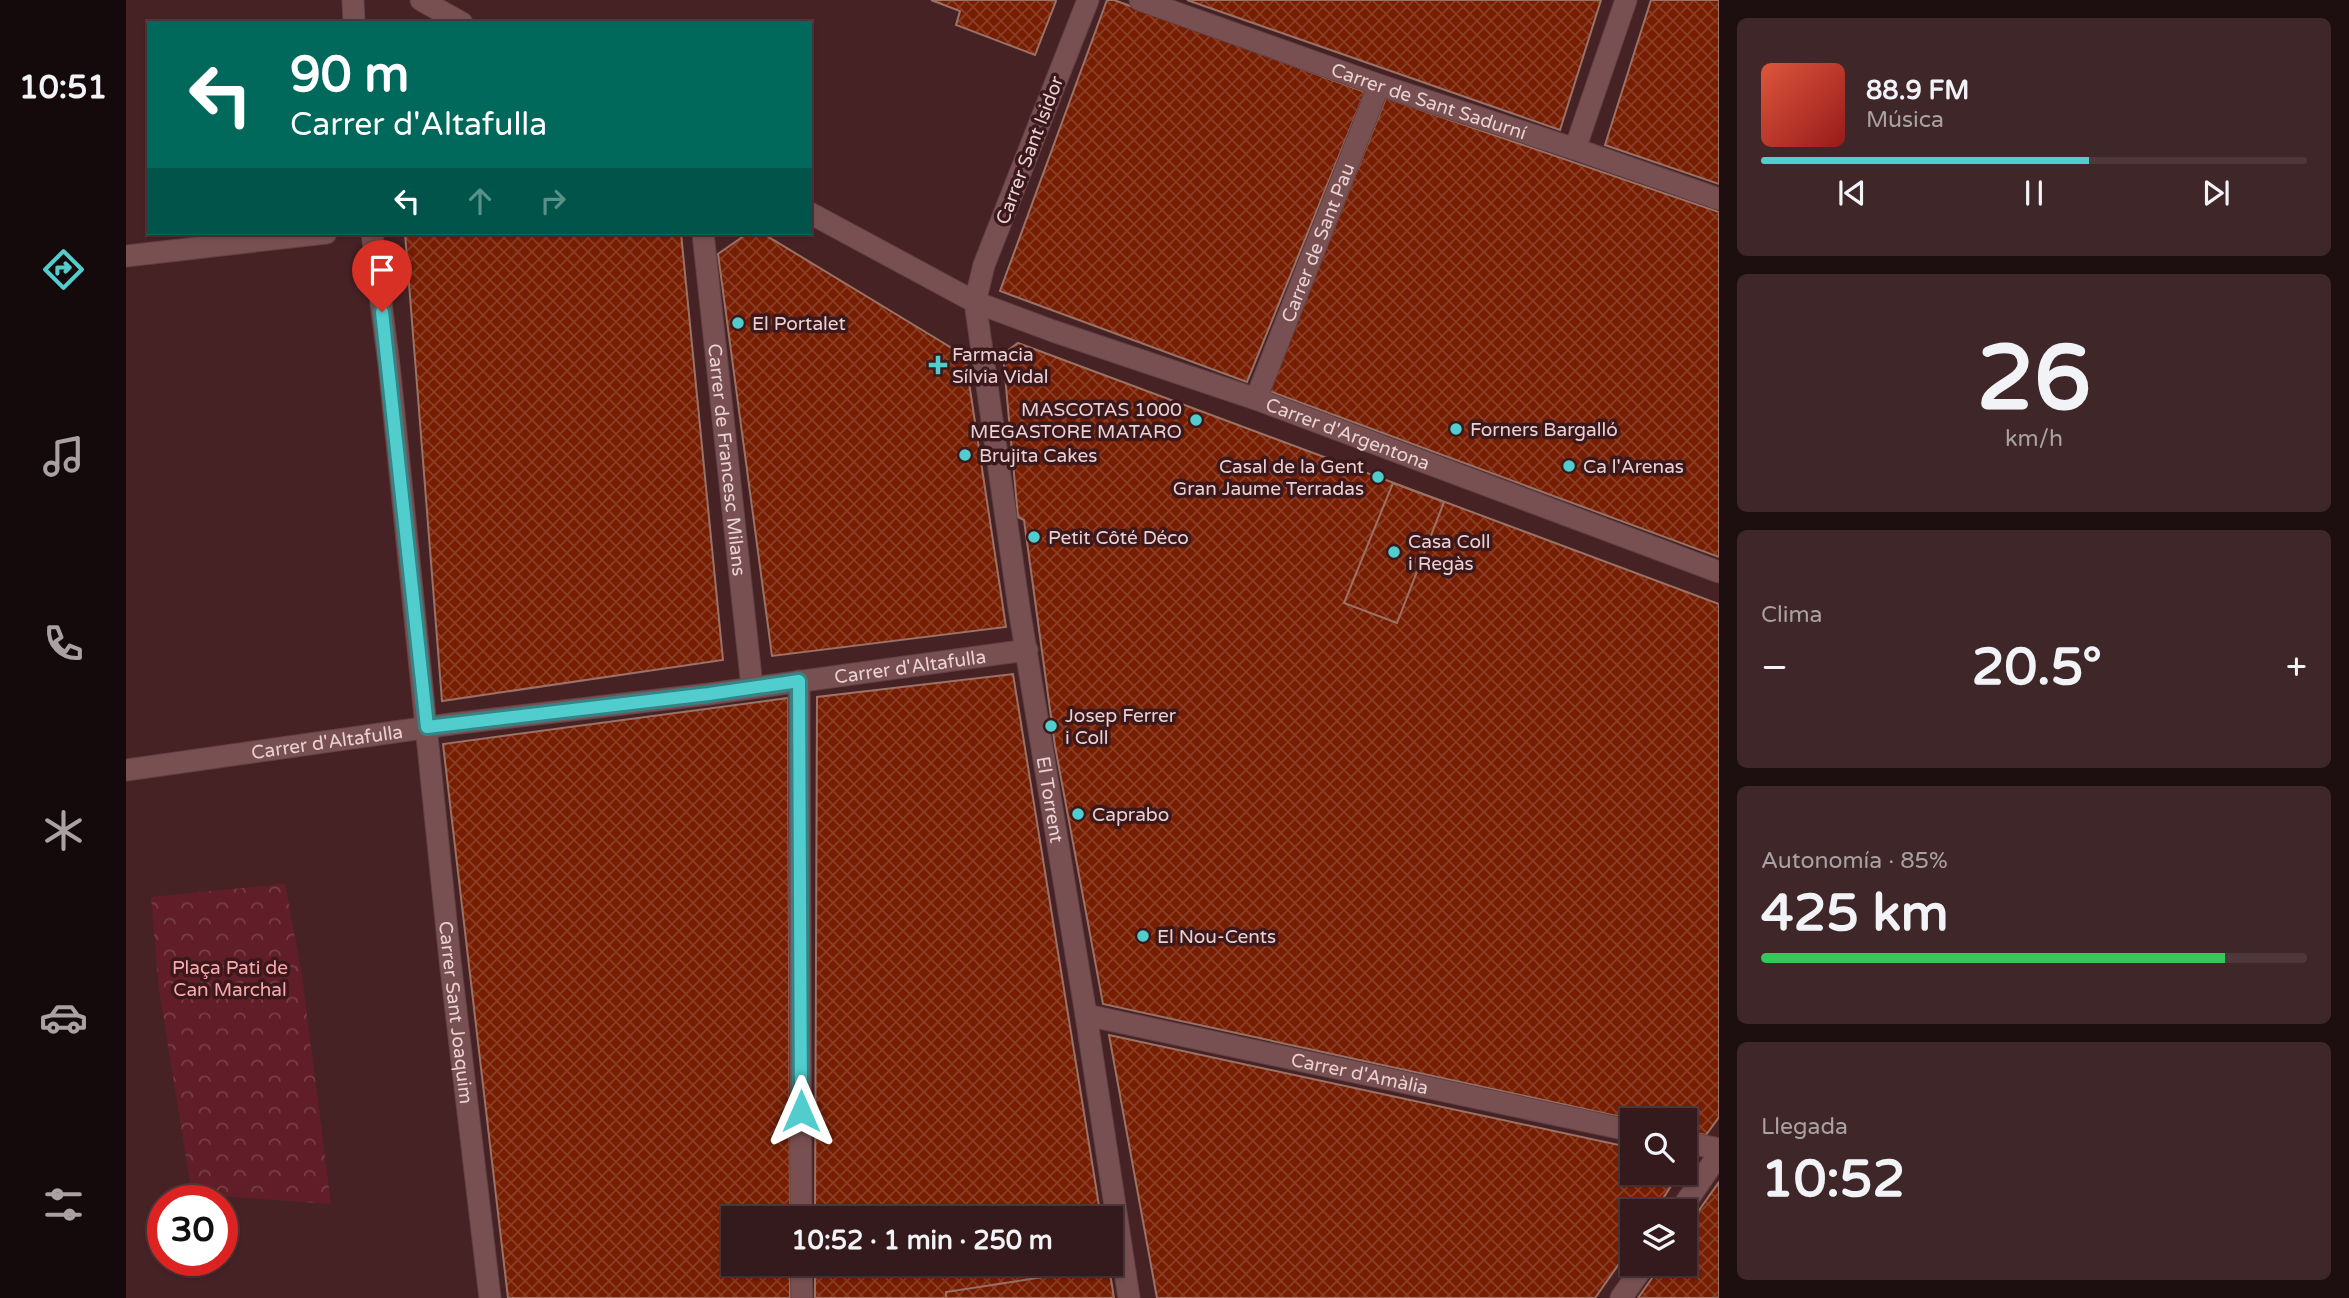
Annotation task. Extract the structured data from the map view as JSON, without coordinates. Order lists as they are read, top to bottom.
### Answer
{
  "streets": {
    "street": [
      "Carrer de Sant Sadurní",
      "Carrer Sant Isidor",
      "Carrer de Sant Pau",
      "Carrer d'Argentona",
      "Carrer de Francesc Milans",
      "Carrer d'Altafulla",
      "El Torrent",
      "Carrer Sant Joaquim",
      "Carrer d'Amàlia"
    ]
  },
  "crossings": [
    ["Carrer de Sant Sadurní", "Carrer de Sant Pau"],
    ["Carrer Sant Isidor", "Carrer d'Argentona"],
    ["Carrer Sant Isidor", "El Torrent"],
    ["Carrer de Sant Pau", "Carrer d'Argentona"],
    ["Carrer d'Argentona", "El Torrent"],
    ["Carrer de Francesc Milans", "Carrer d'Altafulla"],
    ["Carrer d'Altafulla", "El Torrent"],
    ["Carrer d'Altafulla", "Carrer Sant Joaquim"],
    ["El Torrent", "Carrer d'Amàlia"]
  ],
  "parks": ["Plaça Pati de Can Marchal"],
  "places": {
    "other": [
      "El Portalet",
      "MASCOTAS 1000 MEGASTORE MATARO",
      "Forners Bargalló",
      "Brujita Cakes",
      "Ca l'Arenas",
      "Casal de la Gent Gran Jaume Terradas",
      "Petit Côté Déco",
      "Casa Coll i Regàs",
      "Josep Ferrer i Coll",
      "Caprabo",
      "El Nou-Cents"
    ],
    "health": ["Farmacia Sílvia Vidal"]
  },
  "page": {
    "tabs": "10:51",
    "turn": ["90 m", "Carrer d'Altafulla"],
    "song": ["88.9 FM", "Música"],
    "tile": [
      ["26", "km/h"],
      "Clima",
      ["Autonomía · 85%", "425 km"],
      ["Llegada", "10:52"]
    ],
    "heat": ["−", "20.5°", "+"],
    "limit": "30",
    "trip": "10:52 · 1 min · 250 m"
  }
}
